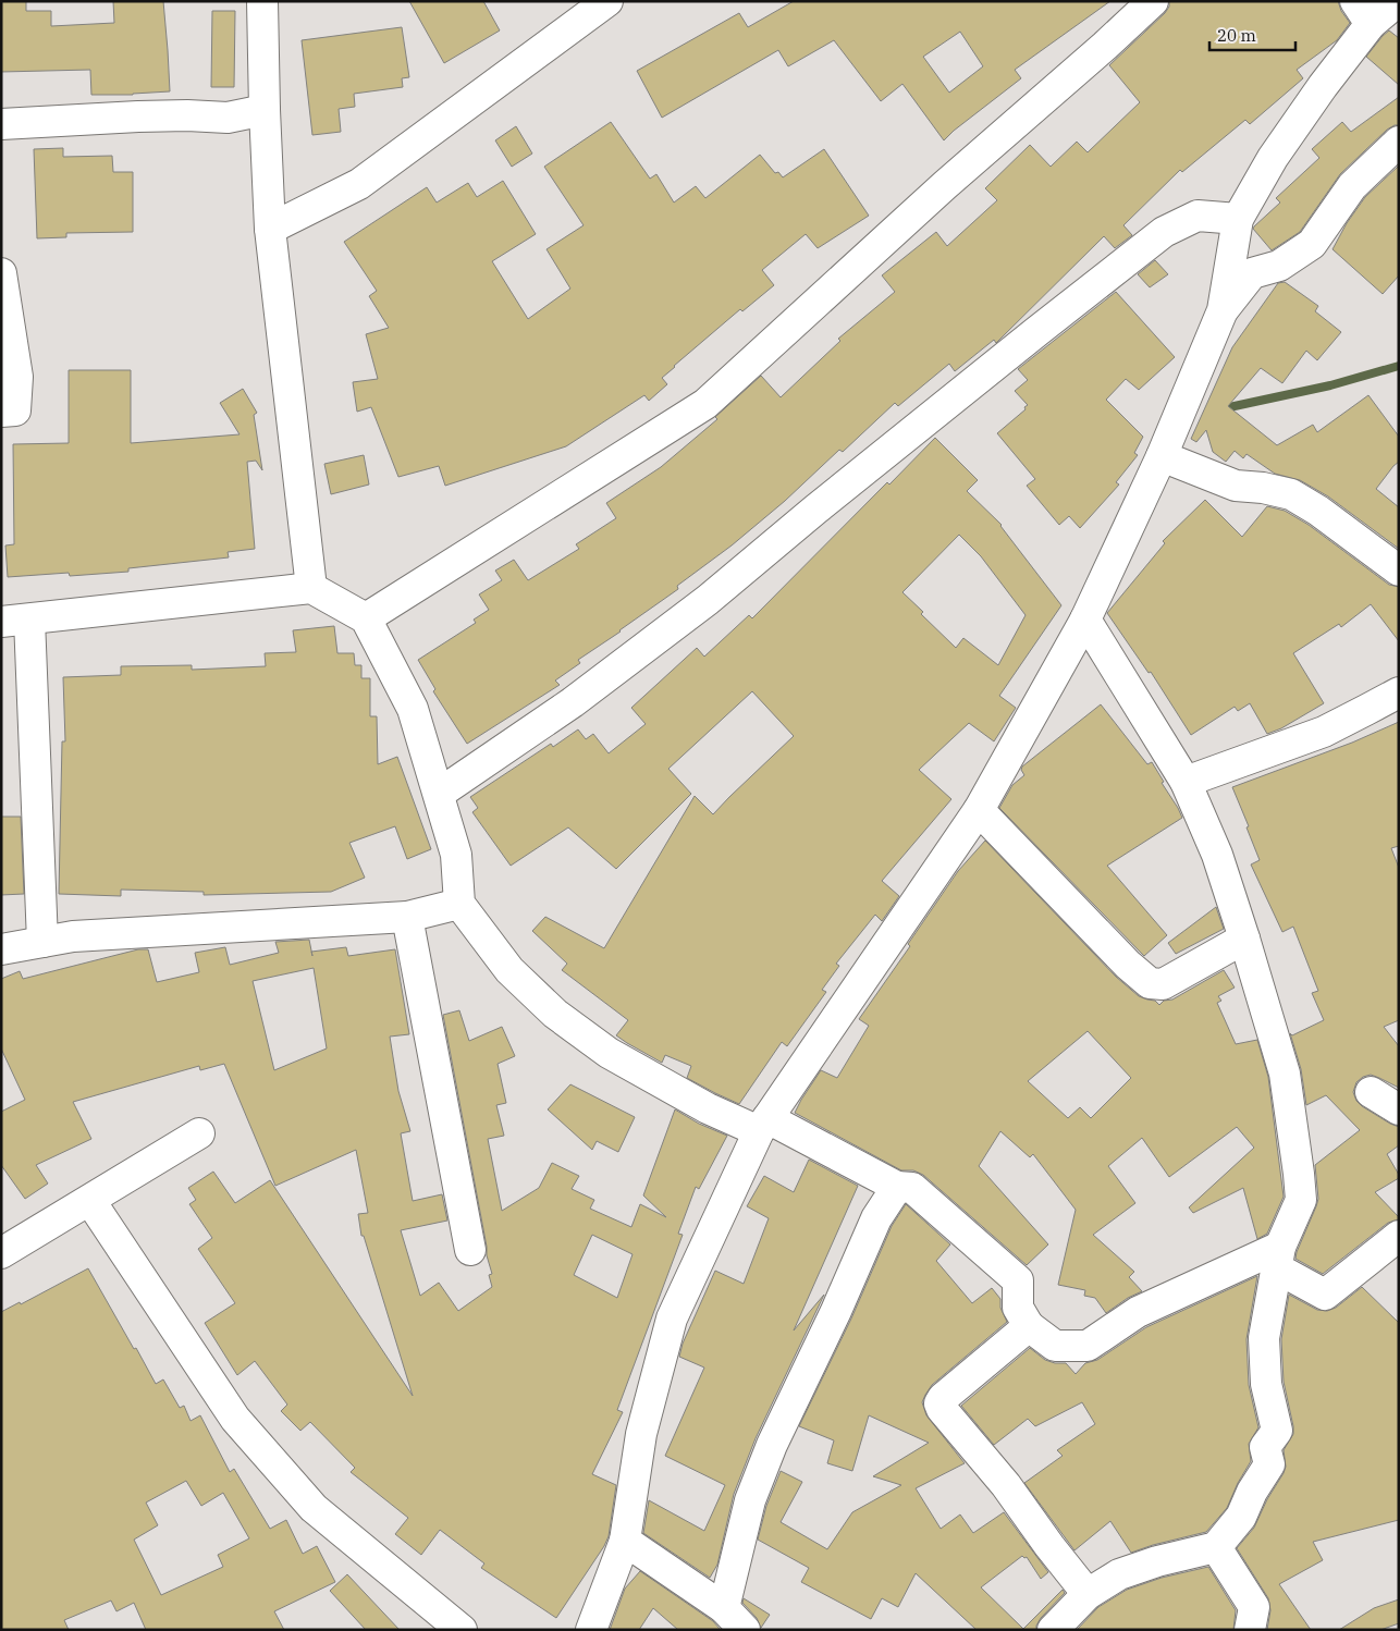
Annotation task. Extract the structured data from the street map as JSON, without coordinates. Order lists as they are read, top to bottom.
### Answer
{
  "scale_bar": "20 m"
}
